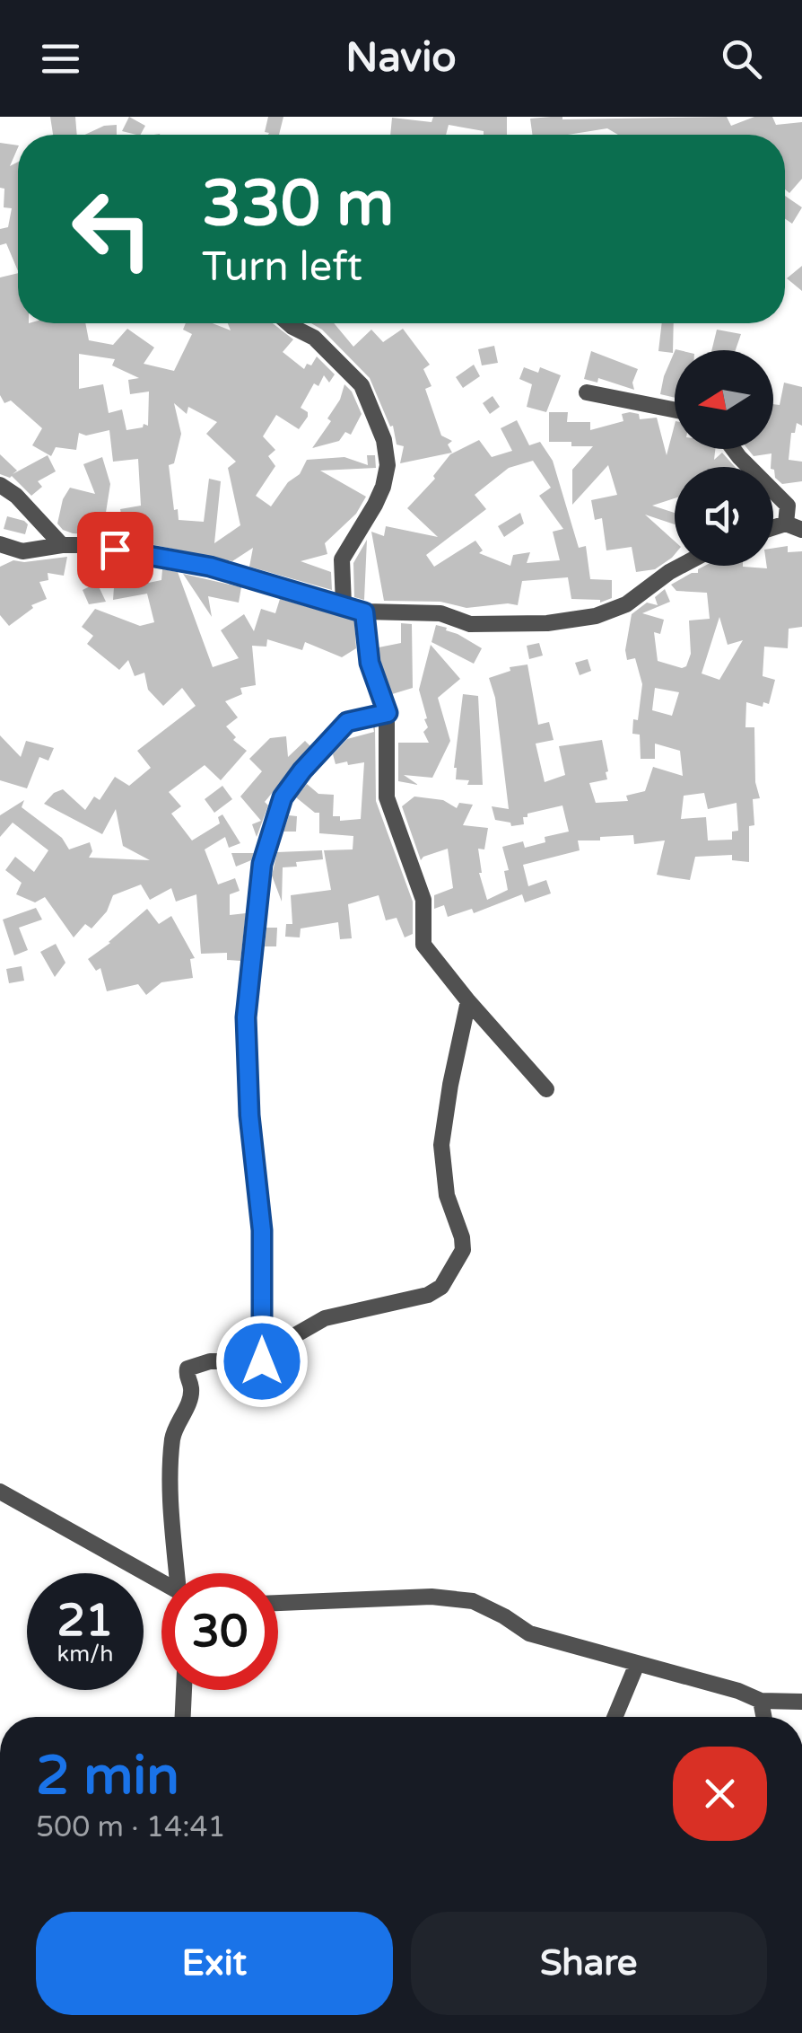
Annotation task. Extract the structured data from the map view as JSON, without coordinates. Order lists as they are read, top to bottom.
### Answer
{
  "north": "left",
  "page": {
    "header": "Navio",
    "turn": ["330 m", "Turn left"],
    "speed": "21 km/h",
    "limit": "30",
    "heading": ["2 min", "500 m · 14:41"],
    "buttons": ["Exit", "Share"]
  }
}
